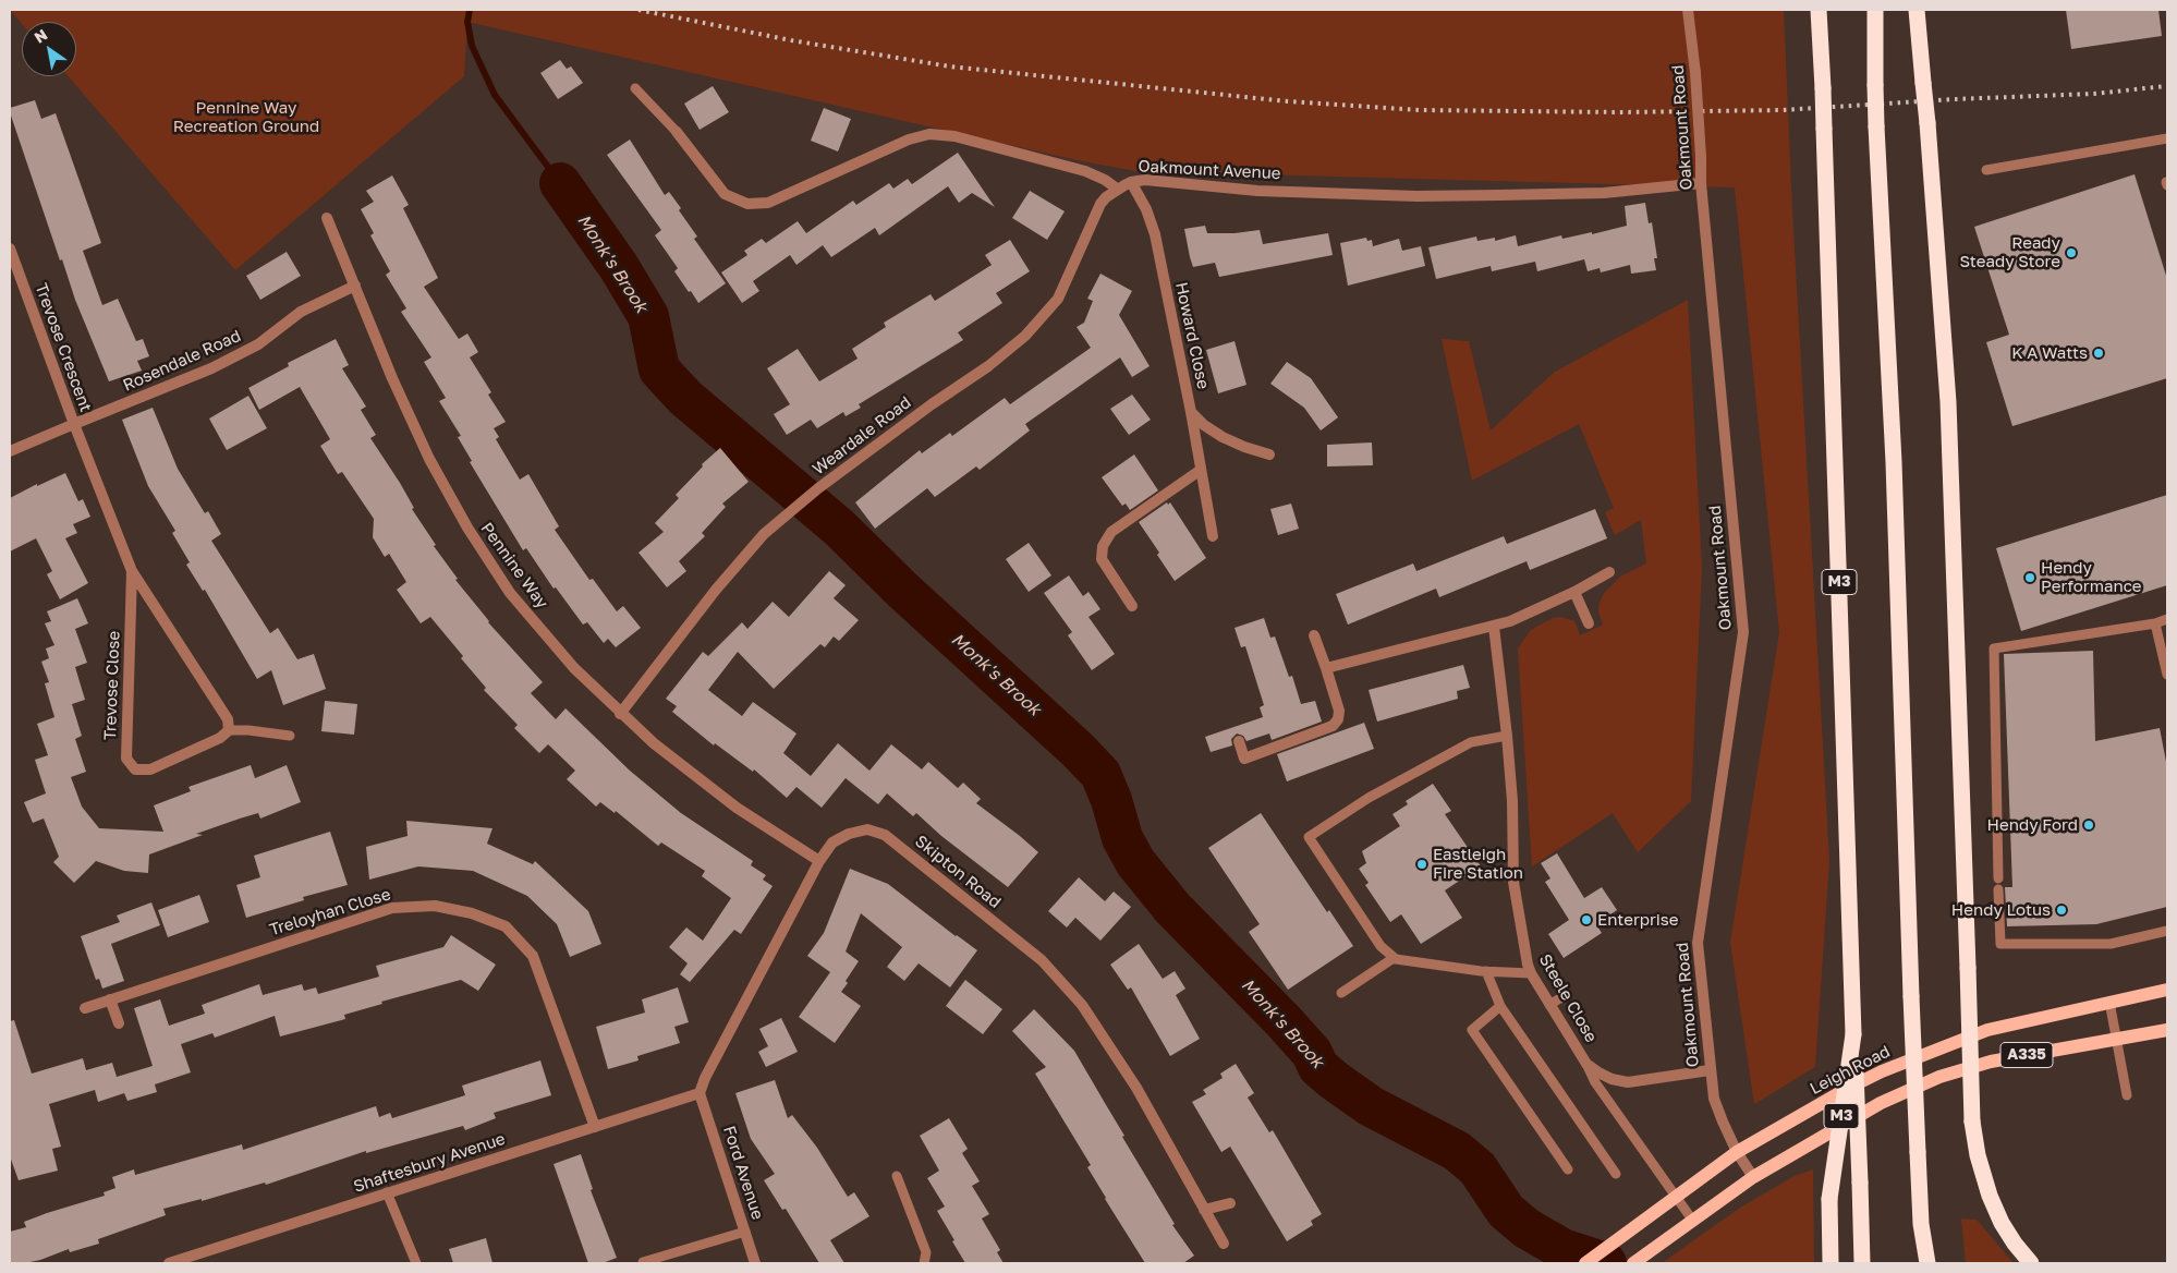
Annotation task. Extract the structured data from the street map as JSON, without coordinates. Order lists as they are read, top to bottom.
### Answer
{
  "streets": {
    "highway": ["M3"],
    "main road": ["A335", "Leigh Road"],
    "street": [
      "Oakmount Road",
      "Oakmount Avenue",
      "Howard Close",
      "Trevose Crescent",
      "Rosendale Road",
      "Weardale Road",
      "Pennine Way",
      "Trevose Close",
      "Skipton Road",
      "Treloyhan Close",
      "Steele Close",
      "Shaftesbury Avenue",
      "Ford Avenue"
    ]
  },
  "crossings": [
    ["Oakmount Road", "Oakmount Avenue"],
    ["Oakmount Road", "Steele Close"],
    ["Oakmount Road", "A335"],
    ["Oakmount Road", "Leigh Road"],
    ["Oakmount Avenue", "Howard Close"],
    ["Oakmount Avenue", "Weardale Road"],
    ["Trevose Crescent", "Rosendale Road"],
    ["Trevose Crescent", "Trevose Close"],
    ["Rosendale Road", "Pennine Way"],
    ["Rosendale Road", "Trevose Close"],
    ["Weardale Road", "Pennine Way"],
    ["Pennine Way", "Skipton Road"],
    ["Skipton Road", "Shaftesbury Avenue"],
    ["Skipton Road", "Ford Avenue"],
    ["Treloyhan Close", "Shaftesbury Avenue"],
    ["Shaftesbury Avenue", "Ford Avenue"]
  ],
  "water": ["Monk's Brook"],
  "parks": ["Pennine Way Recreation Ground"],
  "places": [
    "Ready Steady Store",
    "K A Watts",
    "Hendy Performance",
    "Hendy Ford",
    "Eastleigh Fire Station",
    "Hendy Lotus",
    "Enterprise"
  ],
  "north": "top left"
}
